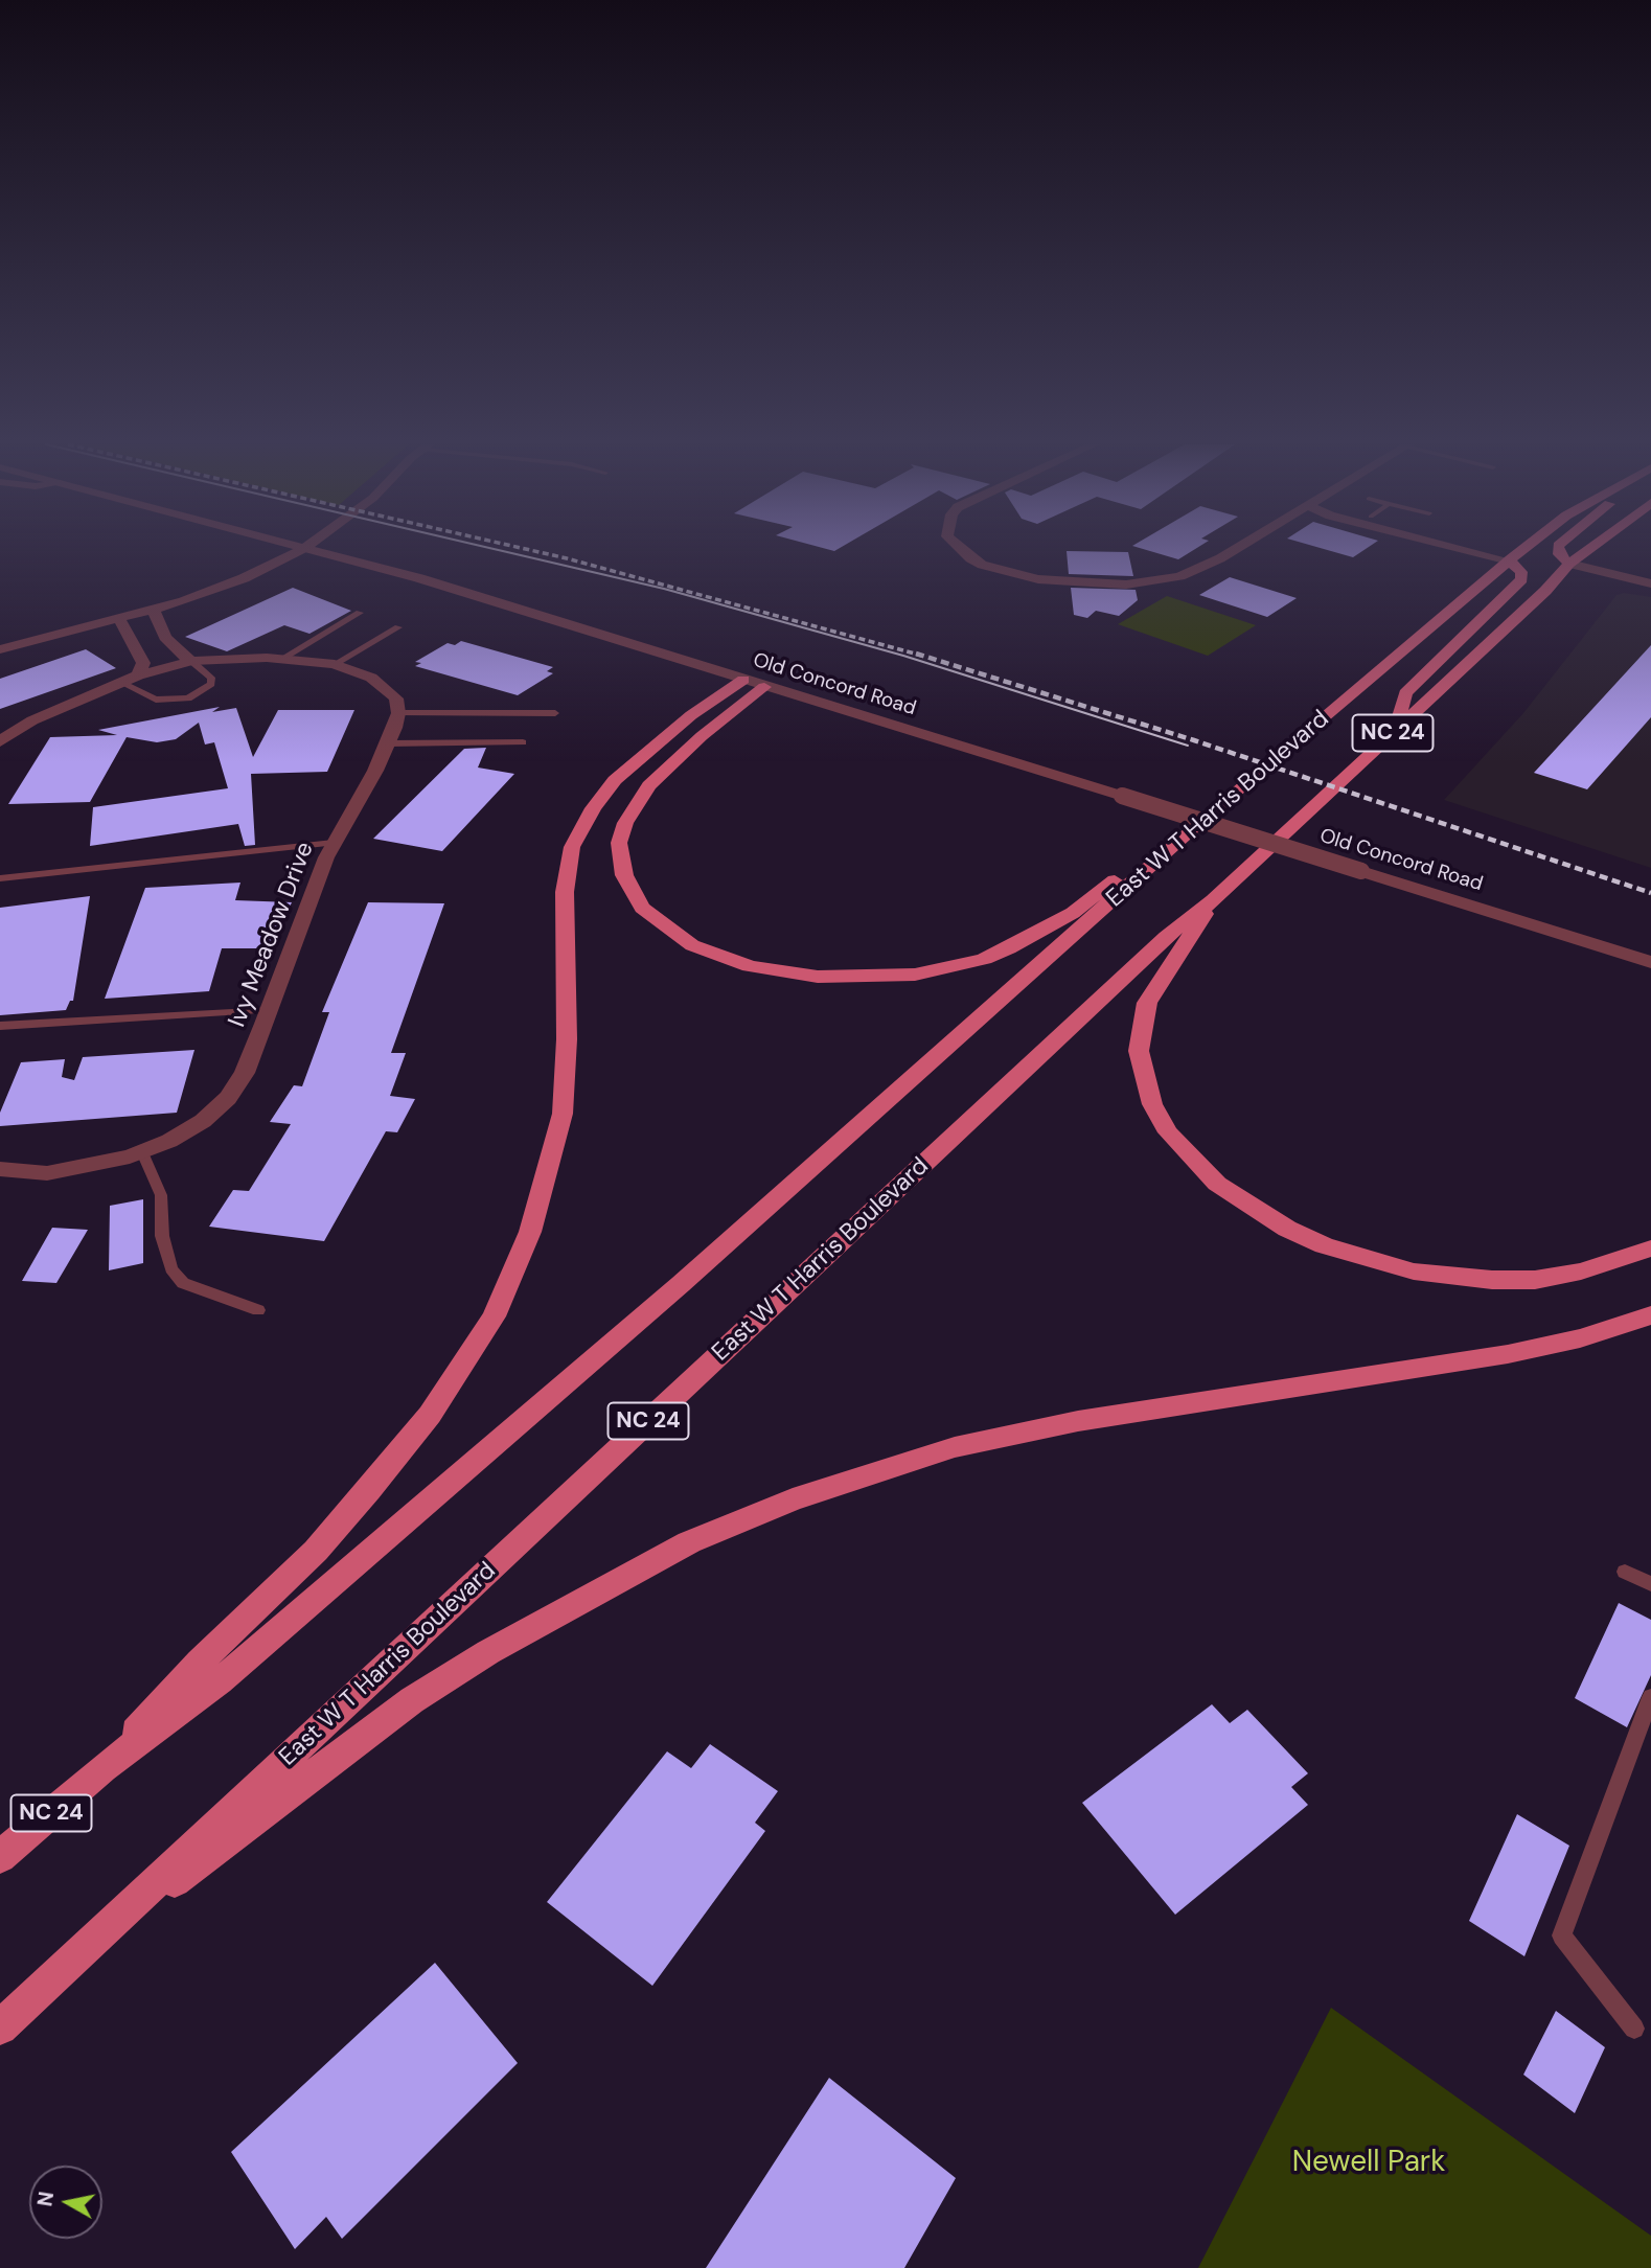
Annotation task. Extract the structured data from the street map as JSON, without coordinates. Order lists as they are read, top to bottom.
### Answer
{
  "streets": {
    "main road": ["NC 24", "East W T Harris Boulevard"],
    "street": ["Old Concord Road", "Ivy Meadow Drive"]
  },
  "parks": ["Newell Park"],
  "north": "left"
}
